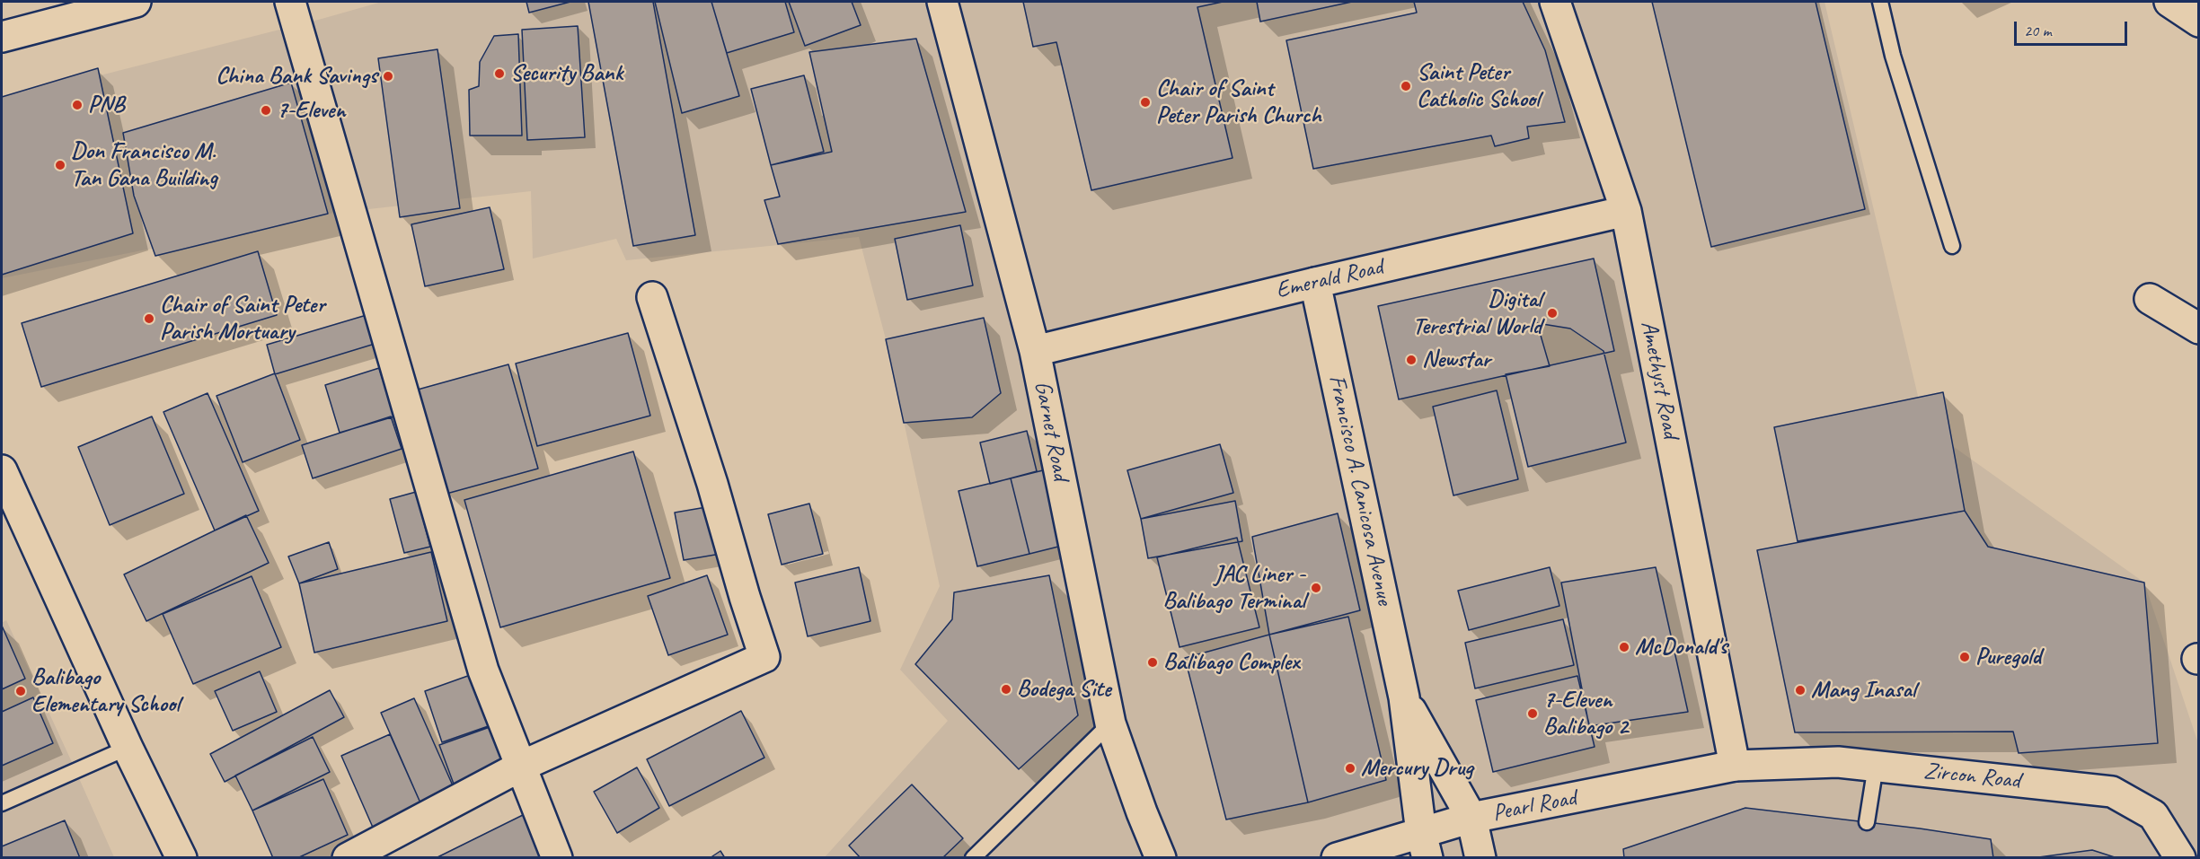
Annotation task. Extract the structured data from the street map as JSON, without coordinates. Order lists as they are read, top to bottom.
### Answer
{
  "streets": {
    "main road": [
      "Emerald Road",
      "Amethyst Road",
      "Garnet Road",
      "Francisco A. Canicosa Avenue",
      "Zircon Road",
      "Pearl Road"
    ]
  },
  "crossings": [
    ["Emerald Road", "Amethyst Road"],
    ["Emerald Road", "Garnet Road"],
    ["Emerald Road", "Francisco A. Canicosa Avenue"],
    ["Amethyst Road", "Zircon Road"],
    ["Amethyst Road", "Pearl Road"],
    ["Francisco A. Canicosa Avenue", "Pearl Road"],
    ["Zircon Road", "Pearl Road"]
  ],
  "places": [
    "Security Bank",
    "China Bank Savings",
    "Saint Peter Catholic School",
    "Chair of Saint Peter Parish Church",
    "PNB",
    "7-Eleven",
    "Don Francisco M. Tan Gana Building",
    "Digital Terestrial World",
    "Chair of Saint Peter Parish Mortuary",
    "Newstar",
    "JAC Liner - Balibago Terminal",
    "McDonald's",
    "Puregold",
    "Balibago Complex",
    "Bodega Site",
    "Mang Inasal",
    "Balibago Elementary School",
    "7-Eleven Balibago 2",
    "Mercury Drug"
  ],
  "scale_bar": "20 m"
}
